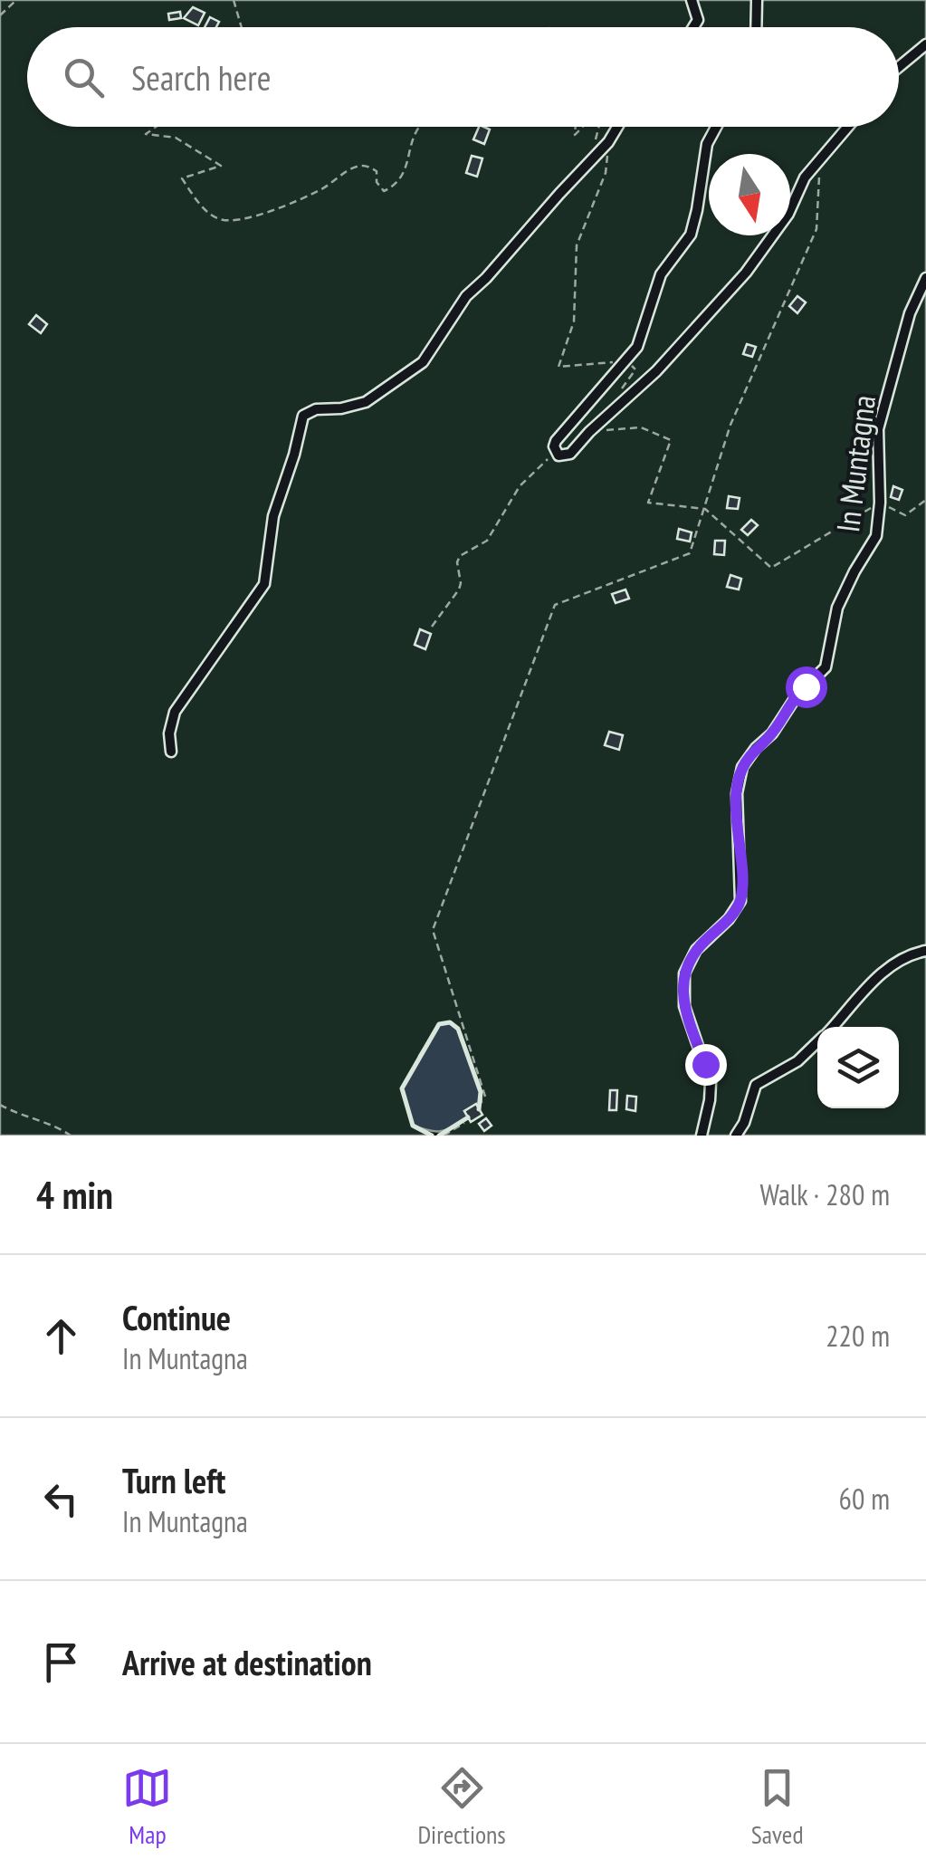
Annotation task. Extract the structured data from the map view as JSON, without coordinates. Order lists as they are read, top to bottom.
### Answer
{
  "streets": {
    "street": ["In Muntagna"]
  },
  "north": "bottom",
  "page": {
    "search": "Search here",
    "heading": ["4 min", "Walk · 280 m"],
    "list": [
      ["Continue", "In Muntagna", "220 m"],
      ["Turn left", "In Muntagna", "60 m"],
      "Arrive at destination"
    ],
    "nav": ["Map", "Directions", "Saved"]
  }
}
